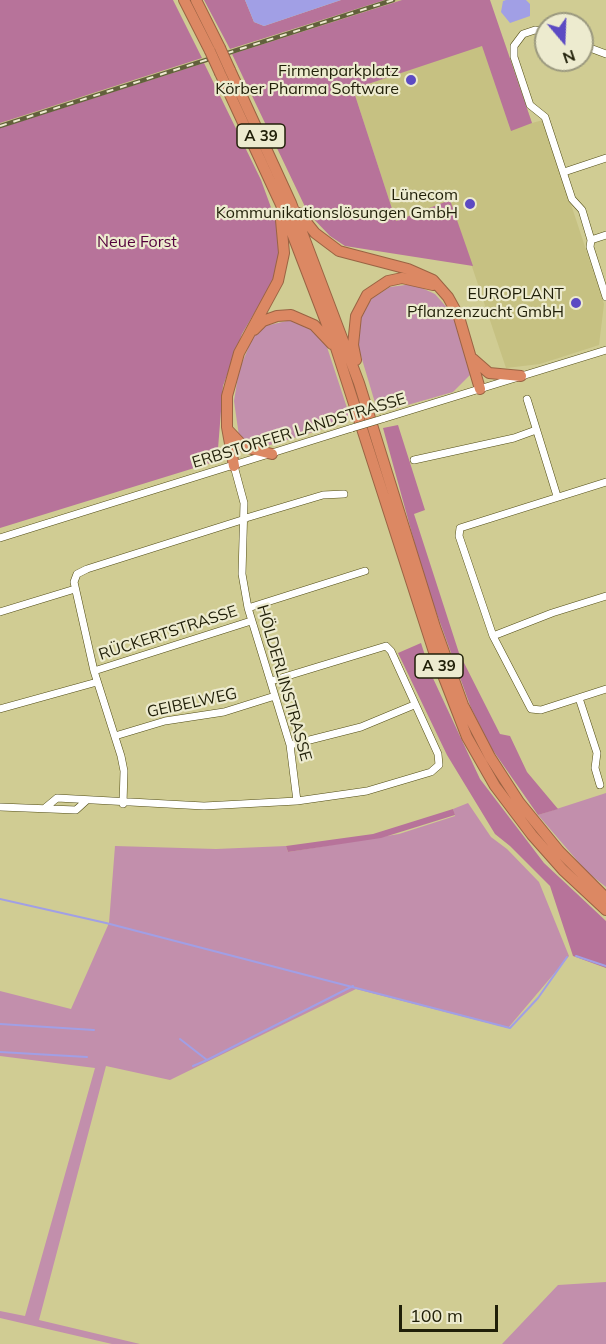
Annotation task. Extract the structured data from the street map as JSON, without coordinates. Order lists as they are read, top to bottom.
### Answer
{
  "streets": {
    "highway": ["A 39"],
    "street": [
      "ERBSTORFER LANDSTRASSE",
      "RÜCKERTSTRASSE",
      "HÖLDERLINSTRASSE",
      "GEIBELWEG"
    ]
  },
  "crossings": [
    ["ERBSTORFER LANDSTRASSE", "HÖLDERLINSTRASSE"],
    ["RÜCKERTSTRASSE", "HÖLDERLINSTRASSE"],
    ["HÖLDERLINSTRASSE", "GEIBELWEG"]
  ],
  "parks": ["Neue Forst"],
  "places": ["Firmenparkplatz Körber Pharma Software", "Lünecom Kommunikationslösungen GmbH", "EUROPLANT Pflanzenzucht GmbH"],
  "scale_bar": "100 m",
  "north": "bottom"
}
